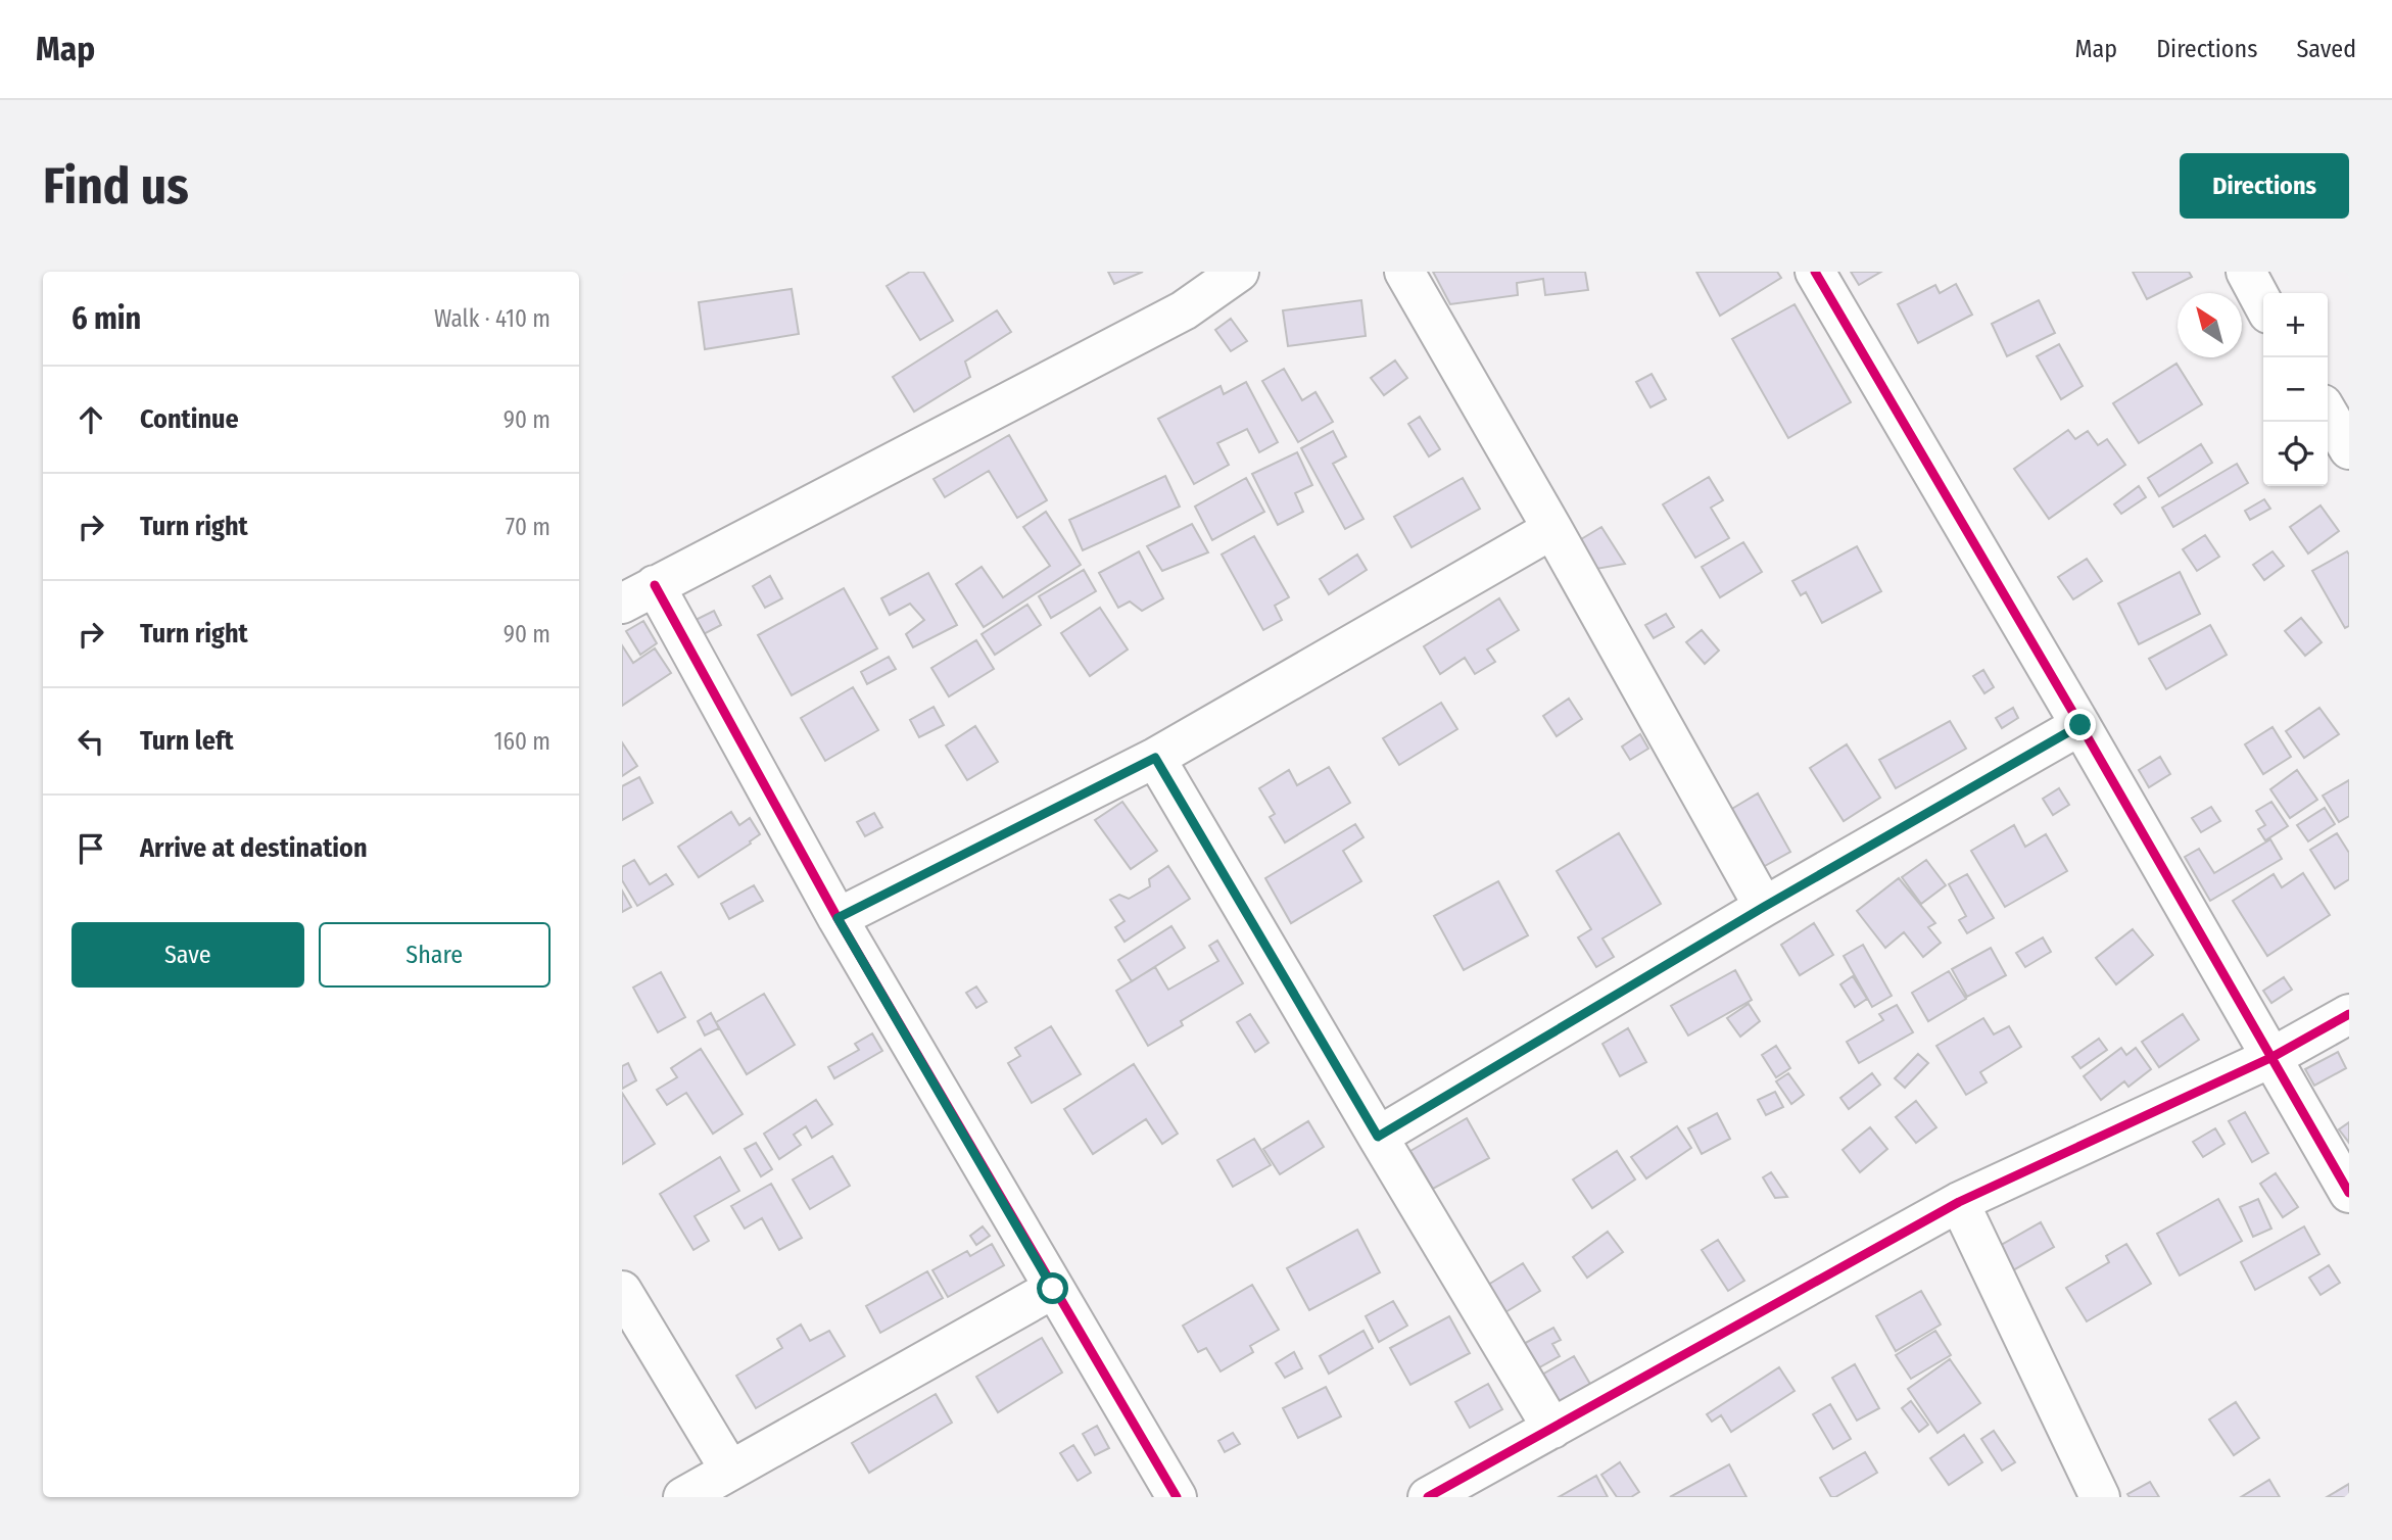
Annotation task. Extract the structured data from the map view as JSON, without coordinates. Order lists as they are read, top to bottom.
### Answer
{
  "north": "top left",
  "page": {
    "header": "Map",
    "nav": ["Map", "Directions", "Saved"],
    "buttons": [
      "Directions",
      ["Save", "Share"]
    ],
    "title": "Find us",
    "heading": ["6 min", "Walk · 410 m"],
    "map_buttons": ["+", "−"],
    "list": [
      ["Continue", "90 m"],
      ["Turn right", "70 m"],
      ["Turn right", "90 m"],
      ["Turn left", "160 m"],
      "Arrive at destination"
    ]
  }
}
